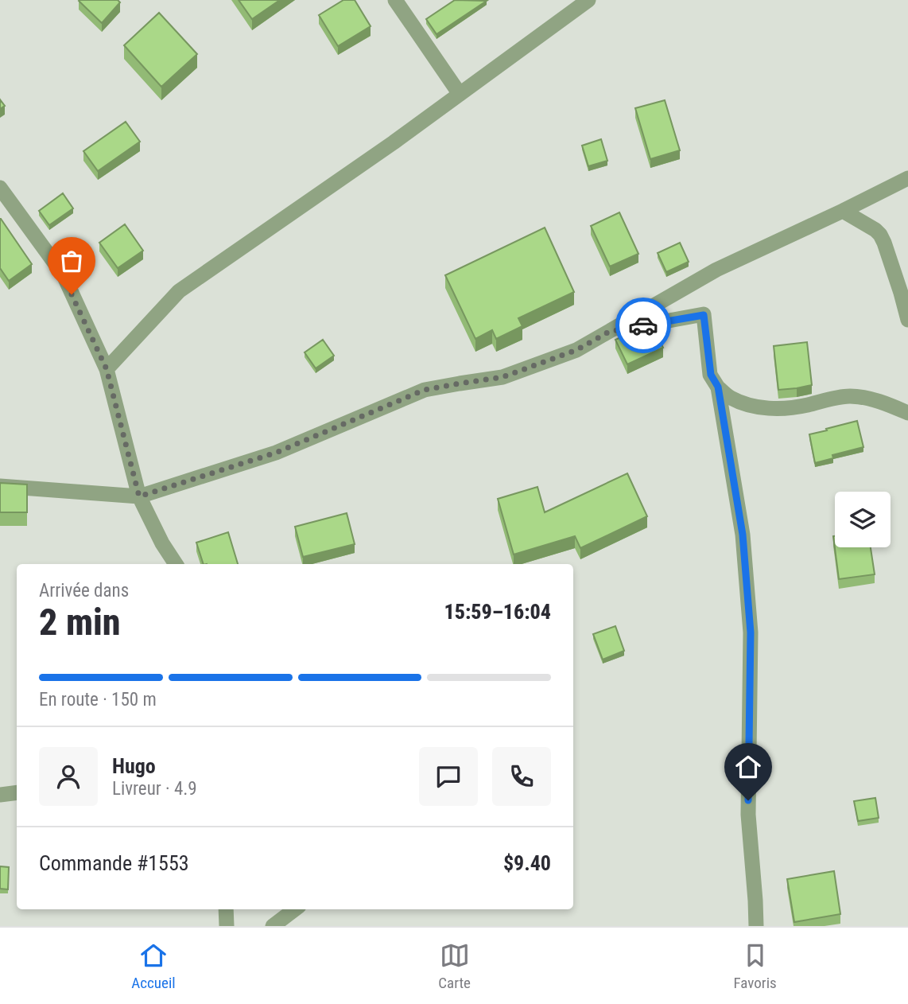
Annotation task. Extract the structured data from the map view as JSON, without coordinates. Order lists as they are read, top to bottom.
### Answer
{
  "page": {
    "heading": ["2 min", "Arrivée dans", "15:59–16:04"],
    "panel": [
      "Hugo",
      "Livreur · 4.9",
      "Commande #1553",
      "$9.40"
    ],
    "bar": "En route · 150 m",
    "tabs": ["Accueil", "Carte", "Favoris"]
  }
}
